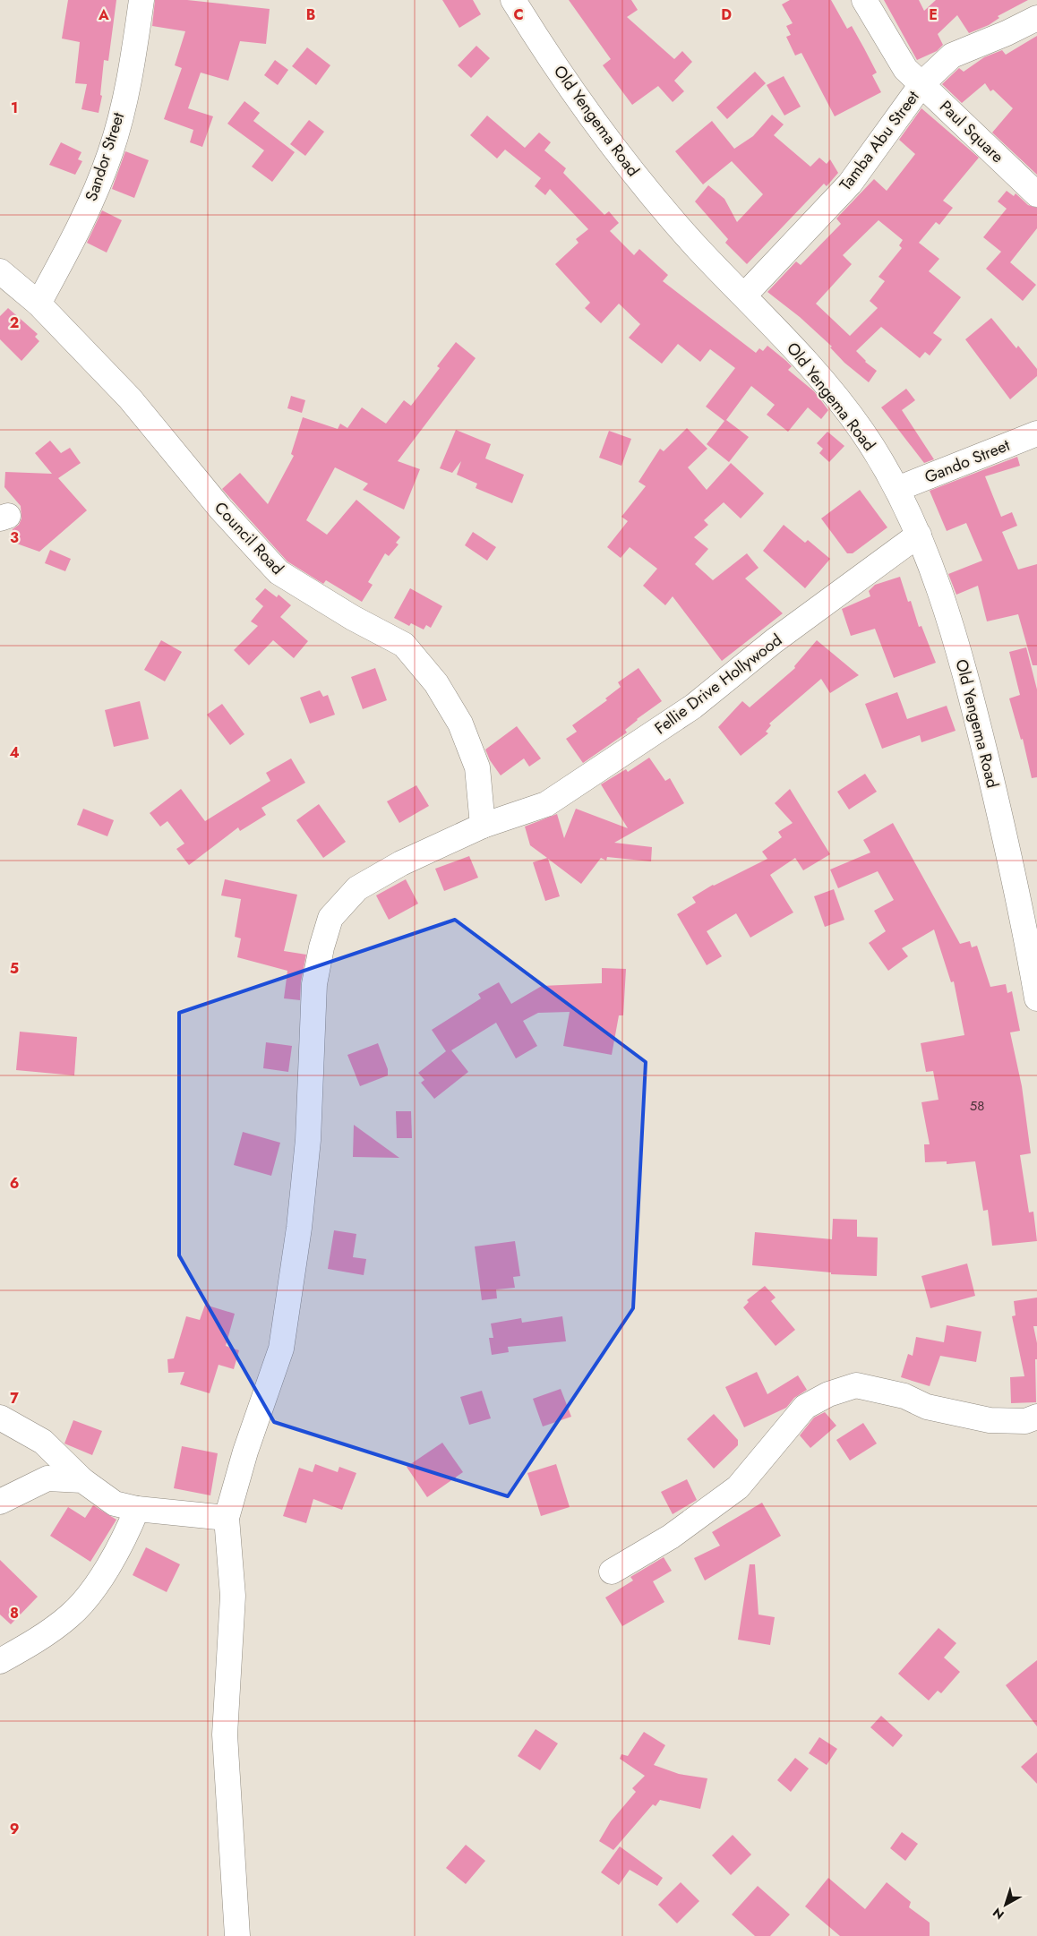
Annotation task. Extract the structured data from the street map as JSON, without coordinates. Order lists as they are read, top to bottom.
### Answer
{
  "streets": {
    "street": [
      "Old Yengema Road",
      "Paul Square",
      "Tamba Abu Street",
      "Sandor Street",
      "Gando Street",
      "Council Road",
      "Fellie Drive Hollywood"
    ]
  },
  "crossings": [
    ["Old Yengema Road", "Tamba Abu Street"],
    ["Old Yengema Road", "Gando Street"],
    ["Old Yengema Road", "Fellie Drive Hollywood"],
    ["Paul Square", "Tamba Abu Street"],
    ["Sandor Street", "Council Road"],
    ["Council Road", "Fellie Drive Hollywood"]
  ],
  "house_numbers": ["58"],
  "north": "bottom left",
  "grid": {
    "columns": [
      "A",
      "B",
      "C",
      "D",
      "E"
    ],
    "rows": [
      "1",
      "2",
      "3",
      "4",
      "5",
      "6",
      "7",
      "8",
      "9"
    ]
  }
}
